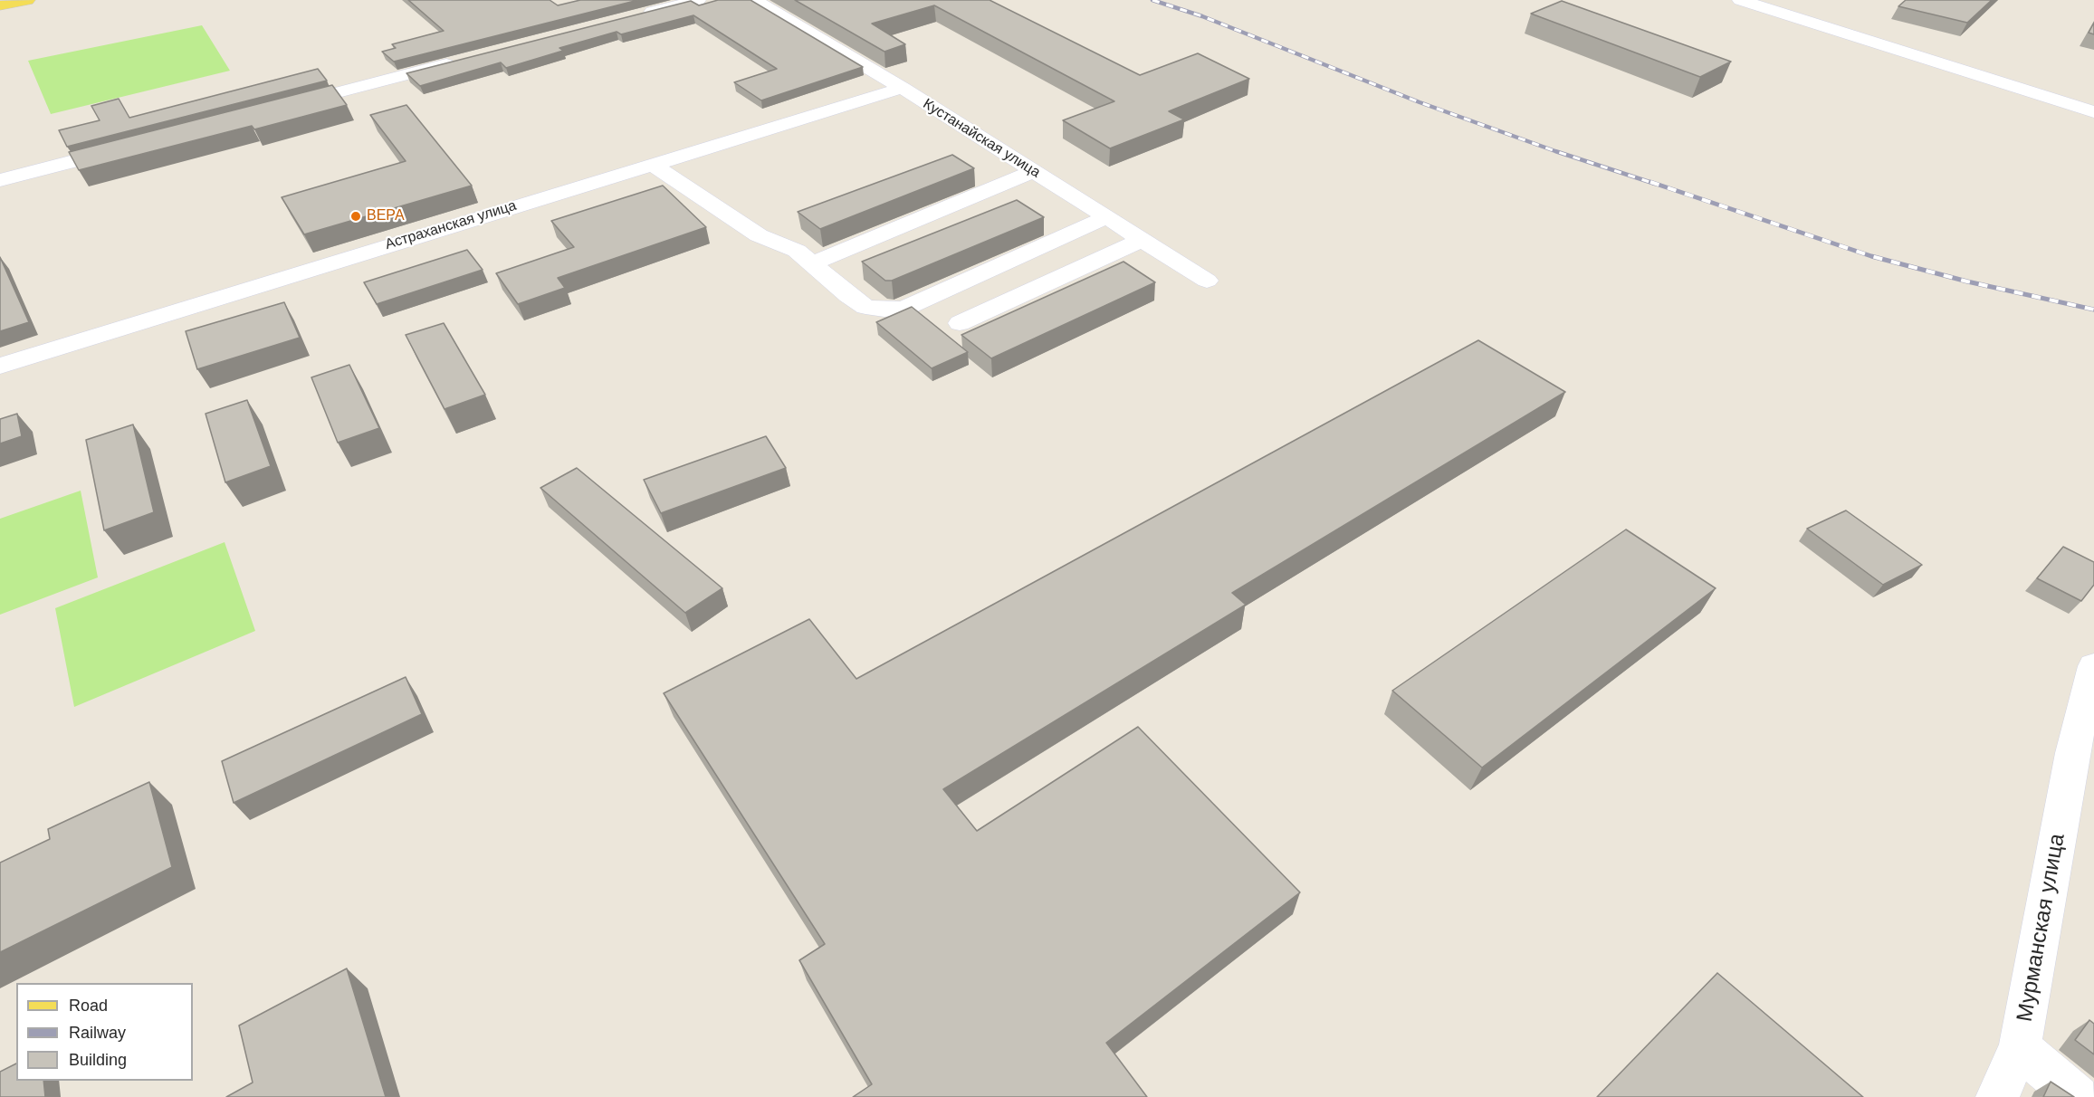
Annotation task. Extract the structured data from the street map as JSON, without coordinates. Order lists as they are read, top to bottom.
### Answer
{
  "streets": {
    "street": ["Кустанайская улица", "Астраханская улица", "Мурманская улица"]
  },
  "crossings": [
    ["Кустанайская улица", "Астраханская улица"]
  ],
  "places": ["ВЕРА"],
  "legend": ["Road", "Railway", "Building"]
}
